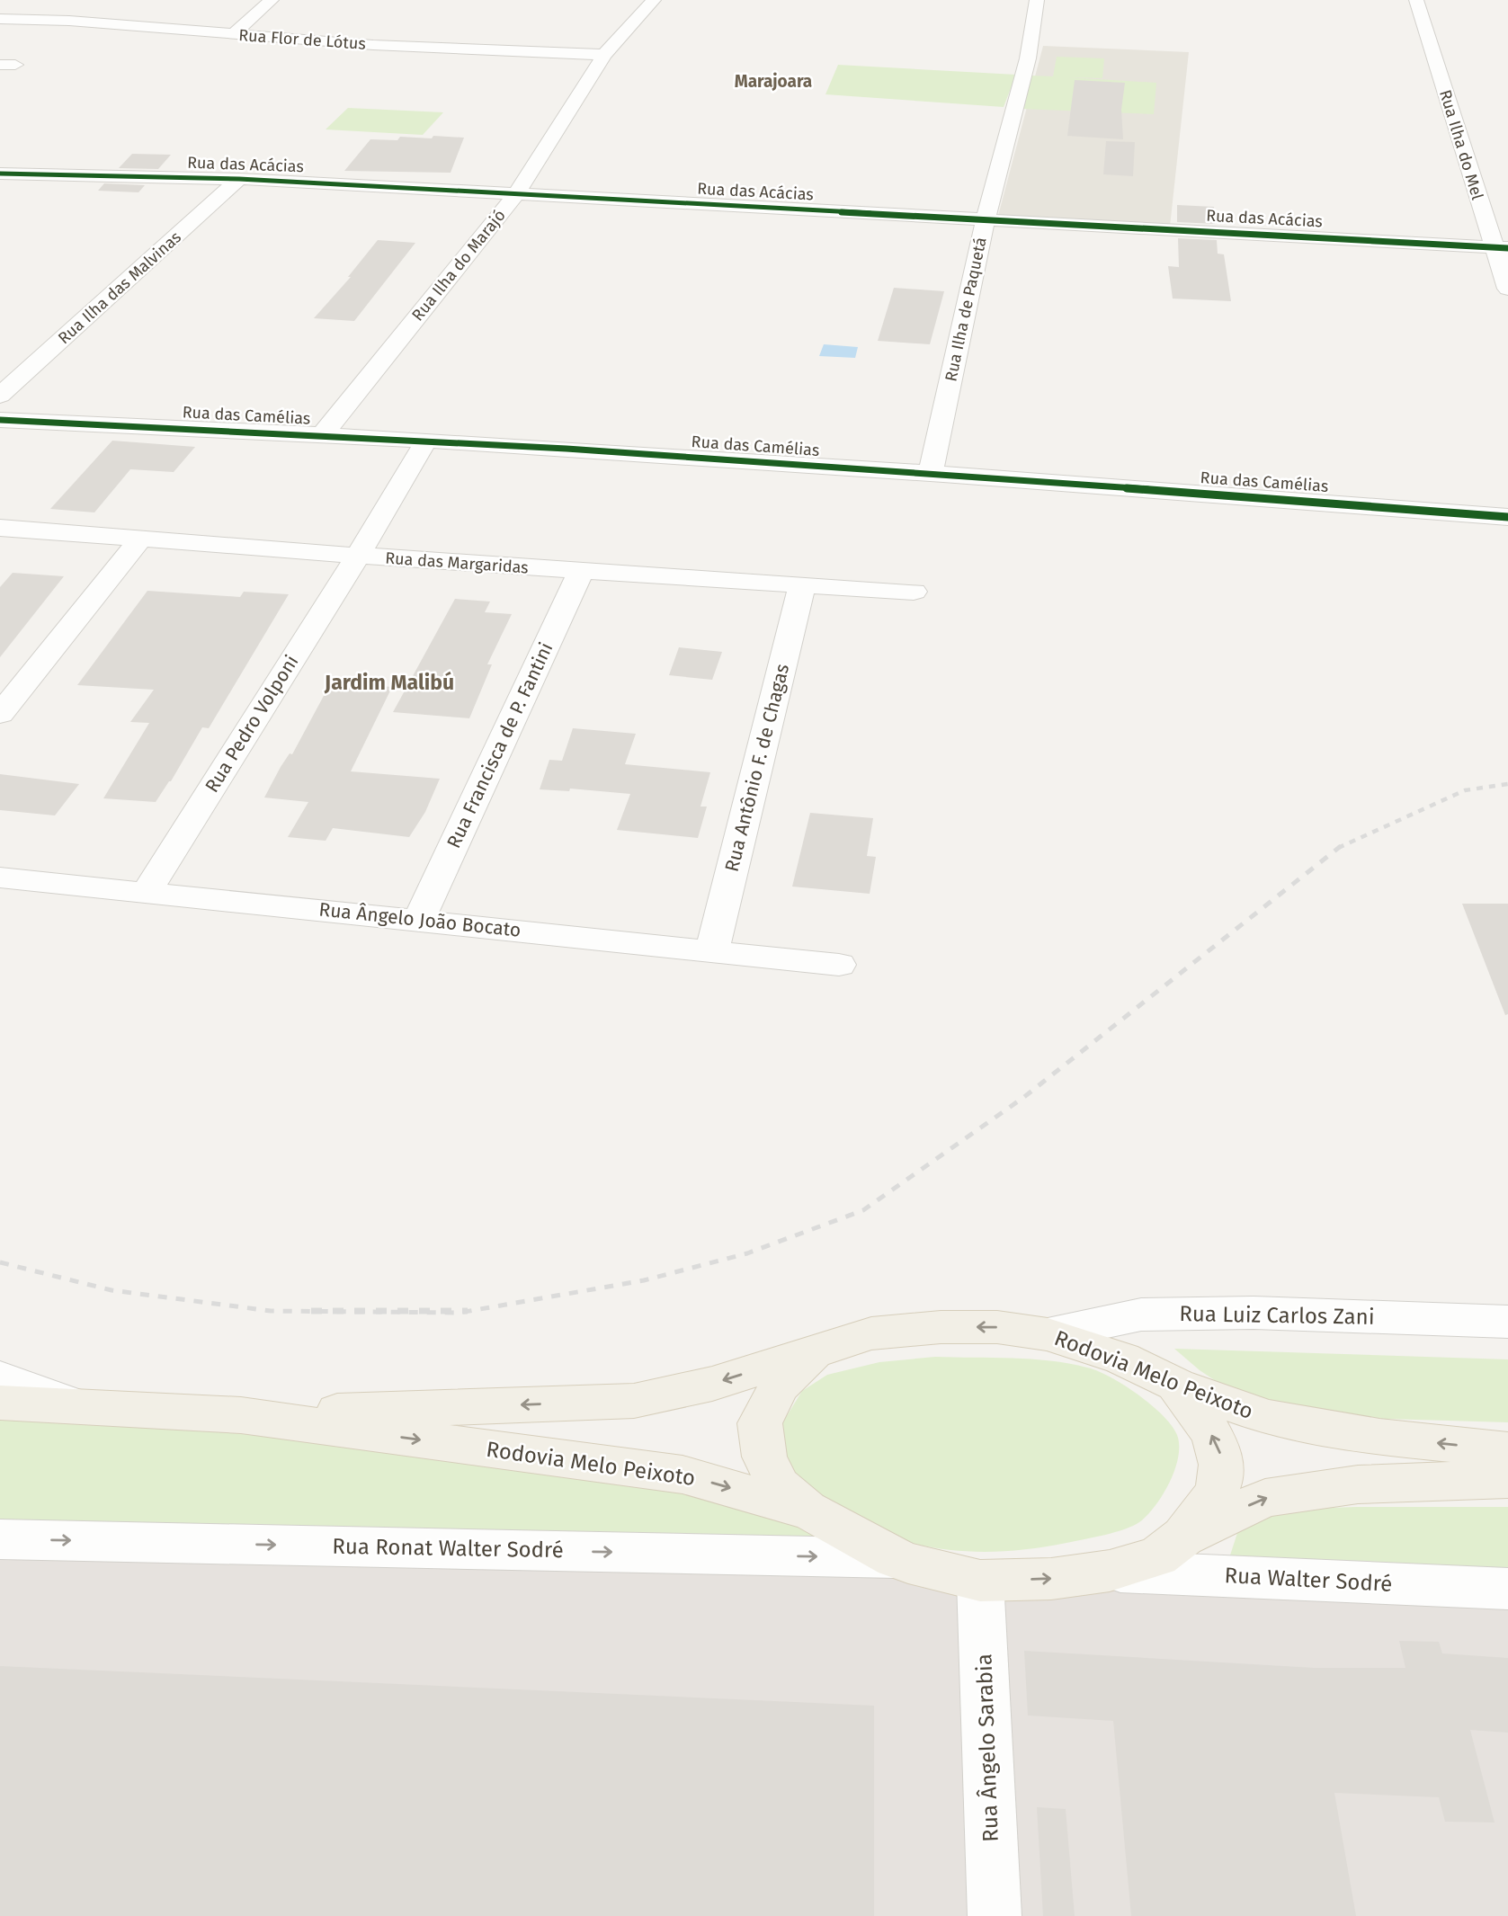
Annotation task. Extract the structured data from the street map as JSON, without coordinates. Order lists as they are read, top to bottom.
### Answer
{
  "streets": {
    "main road": ["Rodovia Melo Peixoto"],
    "street": [
      "Rua Flor de Lótus",
      "Rua Ilha do Mel",
      "Rua das Acácias",
      "Rua Ilha do Marajó",
      "Rua Ilha das Malvinas",
      "Rua Ilha de Paquetá",
      "Rua das Camélias",
      "Rua das Margaridas",
      "Rua Pedro Volponi",
      "Rua Francisca de P. Fantini",
      "Rua Antônio F. de Chagas",
      "Rua Ângelo João Bocato",
      "Rua Luiz Carlos Zani",
      "Rua Ronat Walter Sodré",
      "Rua Walter Sodré",
      "Rua Ângelo Sarabia"
    ]
  },
  "crossings": [
    ["Rua Flor de Lótus", "Rua Ilha do Marajó"],
    ["Rua Ilha do Mel", "Rua das Acácias"],
    ["Rua das Acácias", "Rua Ilha do Marajó"],
    ["Rua das Acácias", "Rua Ilha das Malvinas"],
    ["Rua das Acácias", "Rua Ilha de Paquetá"],
    ["Rua Ilha do Marajó", "Rua das Camélias"],
    ["Rua Ilha de Paquetá", "Rua das Camélias"],
    ["Rua das Camélias", "Rua Pedro Volponi"],
    ["Rua das Margaridas", "Rua Pedro Volponi"],
    ["Rua das Margaridas", "Rua Francisca de P. Fantini"],
    ["Rua das Margaridas", "Rua Antônio F. de Chagas"],
    ["Rua Pedro Volponi", "Rua Ângelo João Bocato"],
    ["Rua Francisca de P. Fantini", "Rua Ângelo João Bocato"],
    ["Rua Antônio F. de Chagas", "Rua Ângelo João Bocato"],
    ["Rua Luiz Carlos Zani", "Rodovia Melo Peixoto"],
    ["Rodovia Melo Peixoto", "Rua Ronat Walter Sodré"],
    ["Rodovia Melo Peixoto", "Rua Walter Sodré"],
    ["Rodovia Melo Peixoto", "Rua Ângelo Sarabia"]
  ],
  "one_way": ["Rua Ronat Walter Sodré"],
  "districts": ["Marajoara", "Jardim Malibú"]
}
